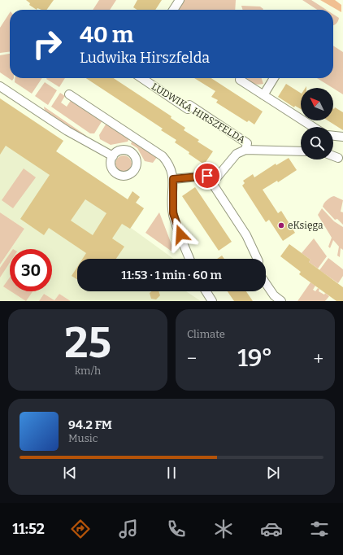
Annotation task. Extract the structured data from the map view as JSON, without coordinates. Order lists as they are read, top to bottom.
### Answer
{
  "streets": {
    "street": ["LUDWIKA HIRSZFELDA"]
  },
  "places": ["eKsięga"],
  "north": "top left",
  "page": {
    "turn": ["40 m", "Ludwika Hirszfelda"],
    "limit": "30",
    "trip": "11:53 · 1 min · 60 m",
    "tile": [
      ["25", "km/h"],
      "Climate"
    ],
    "heat": ["−", "19°", "+"],
    "song": ["94.2 FM", "Music"],
    "tabs": "11:52"
  }
}
